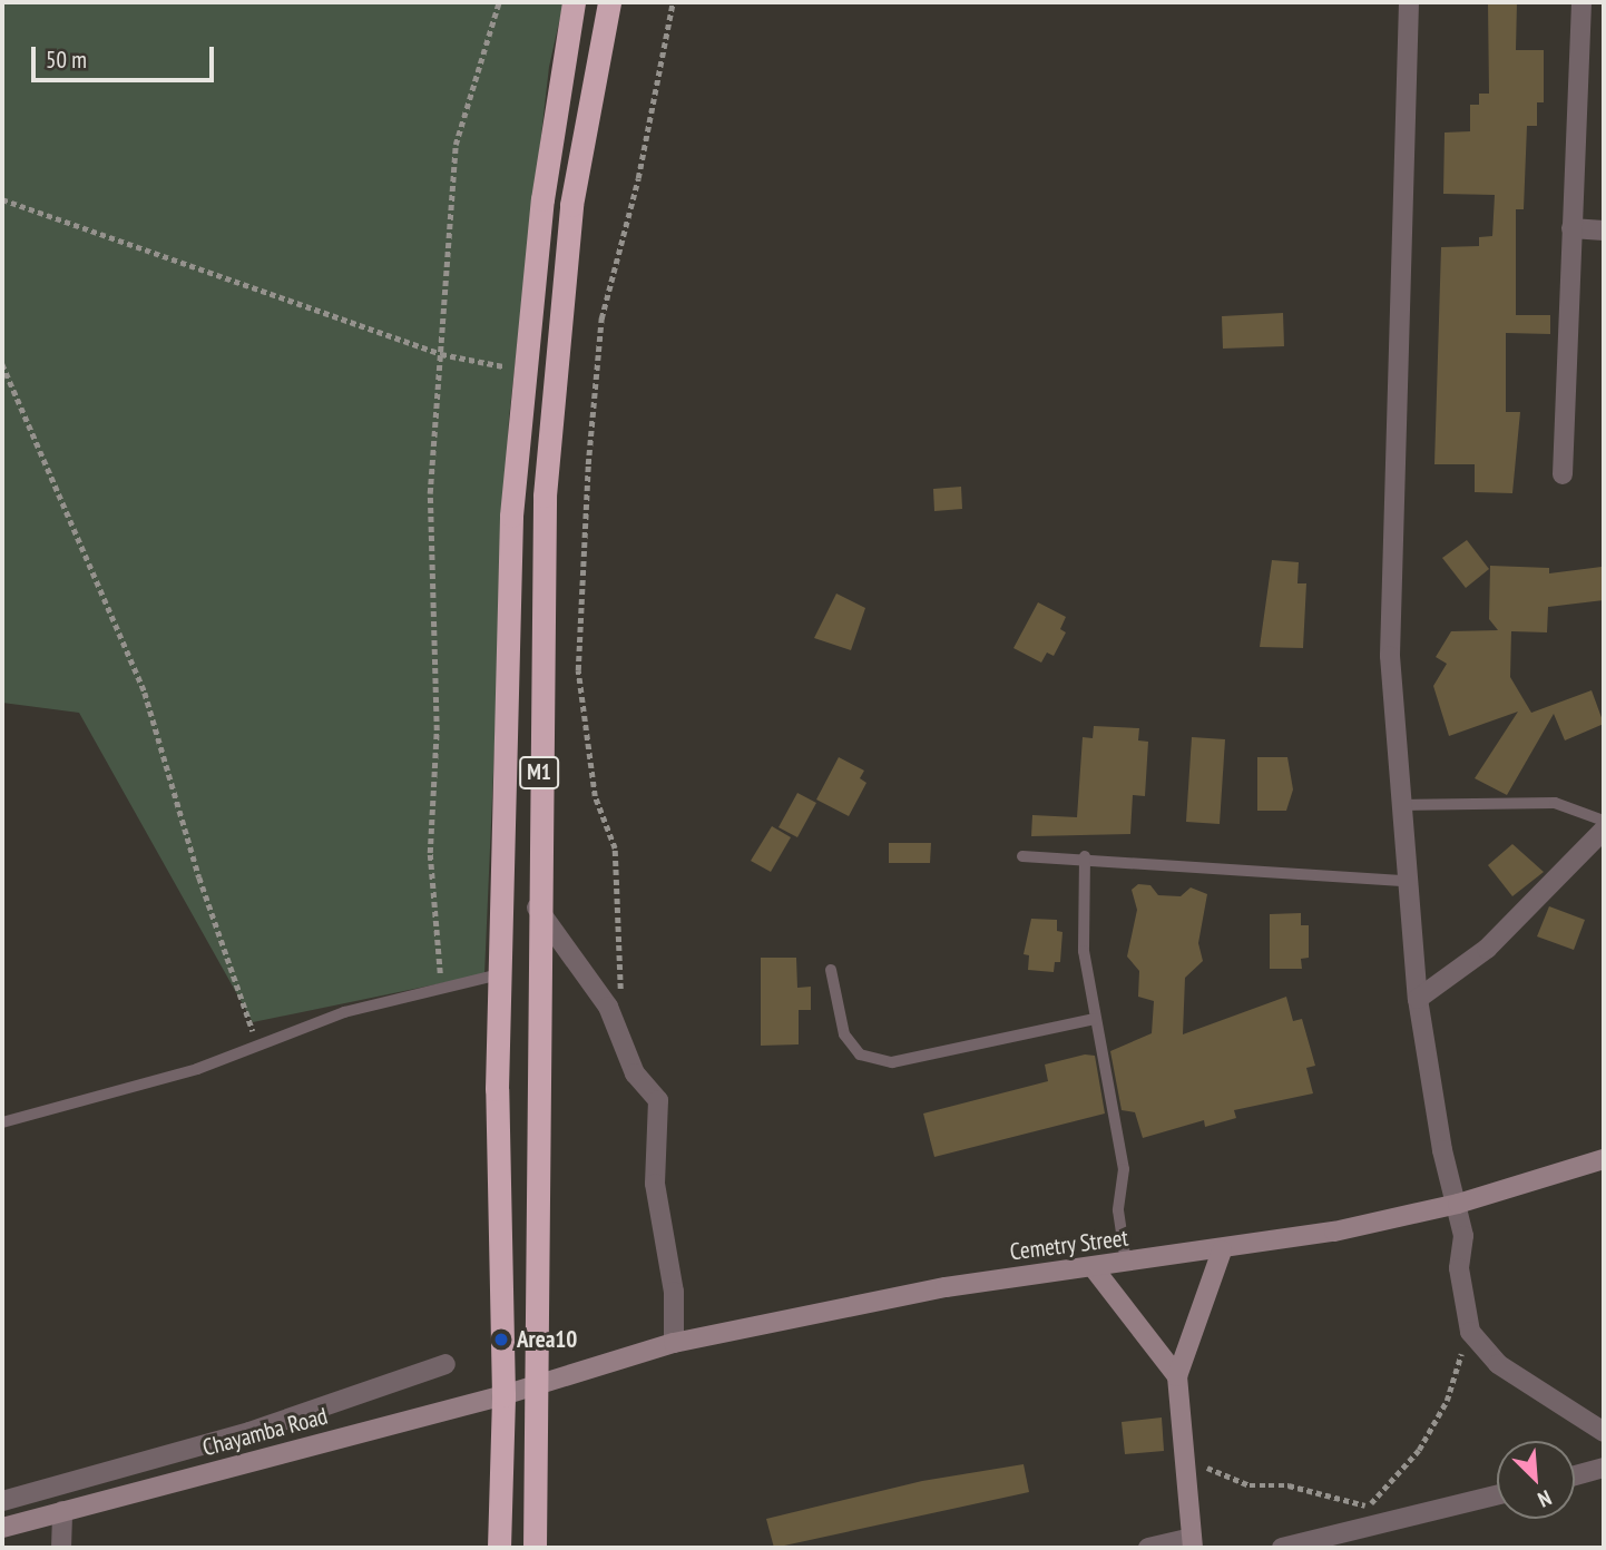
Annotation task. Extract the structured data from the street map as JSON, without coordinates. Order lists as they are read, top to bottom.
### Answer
{
  "streets": {
    "highway": ["M1"],
    "street": ["Cemetry Street", "Chayamba Road"]
  },
  "crossings": [
    ["M1", "Cemetry Street"],
    ["M1", "Chayamba Road"],
    ["Cemetry Street", "Chayamba Road"]
  ],
  "places": ["Area10"],
  "scale_bar": "50 m",
  "north": "bottom right"
}
